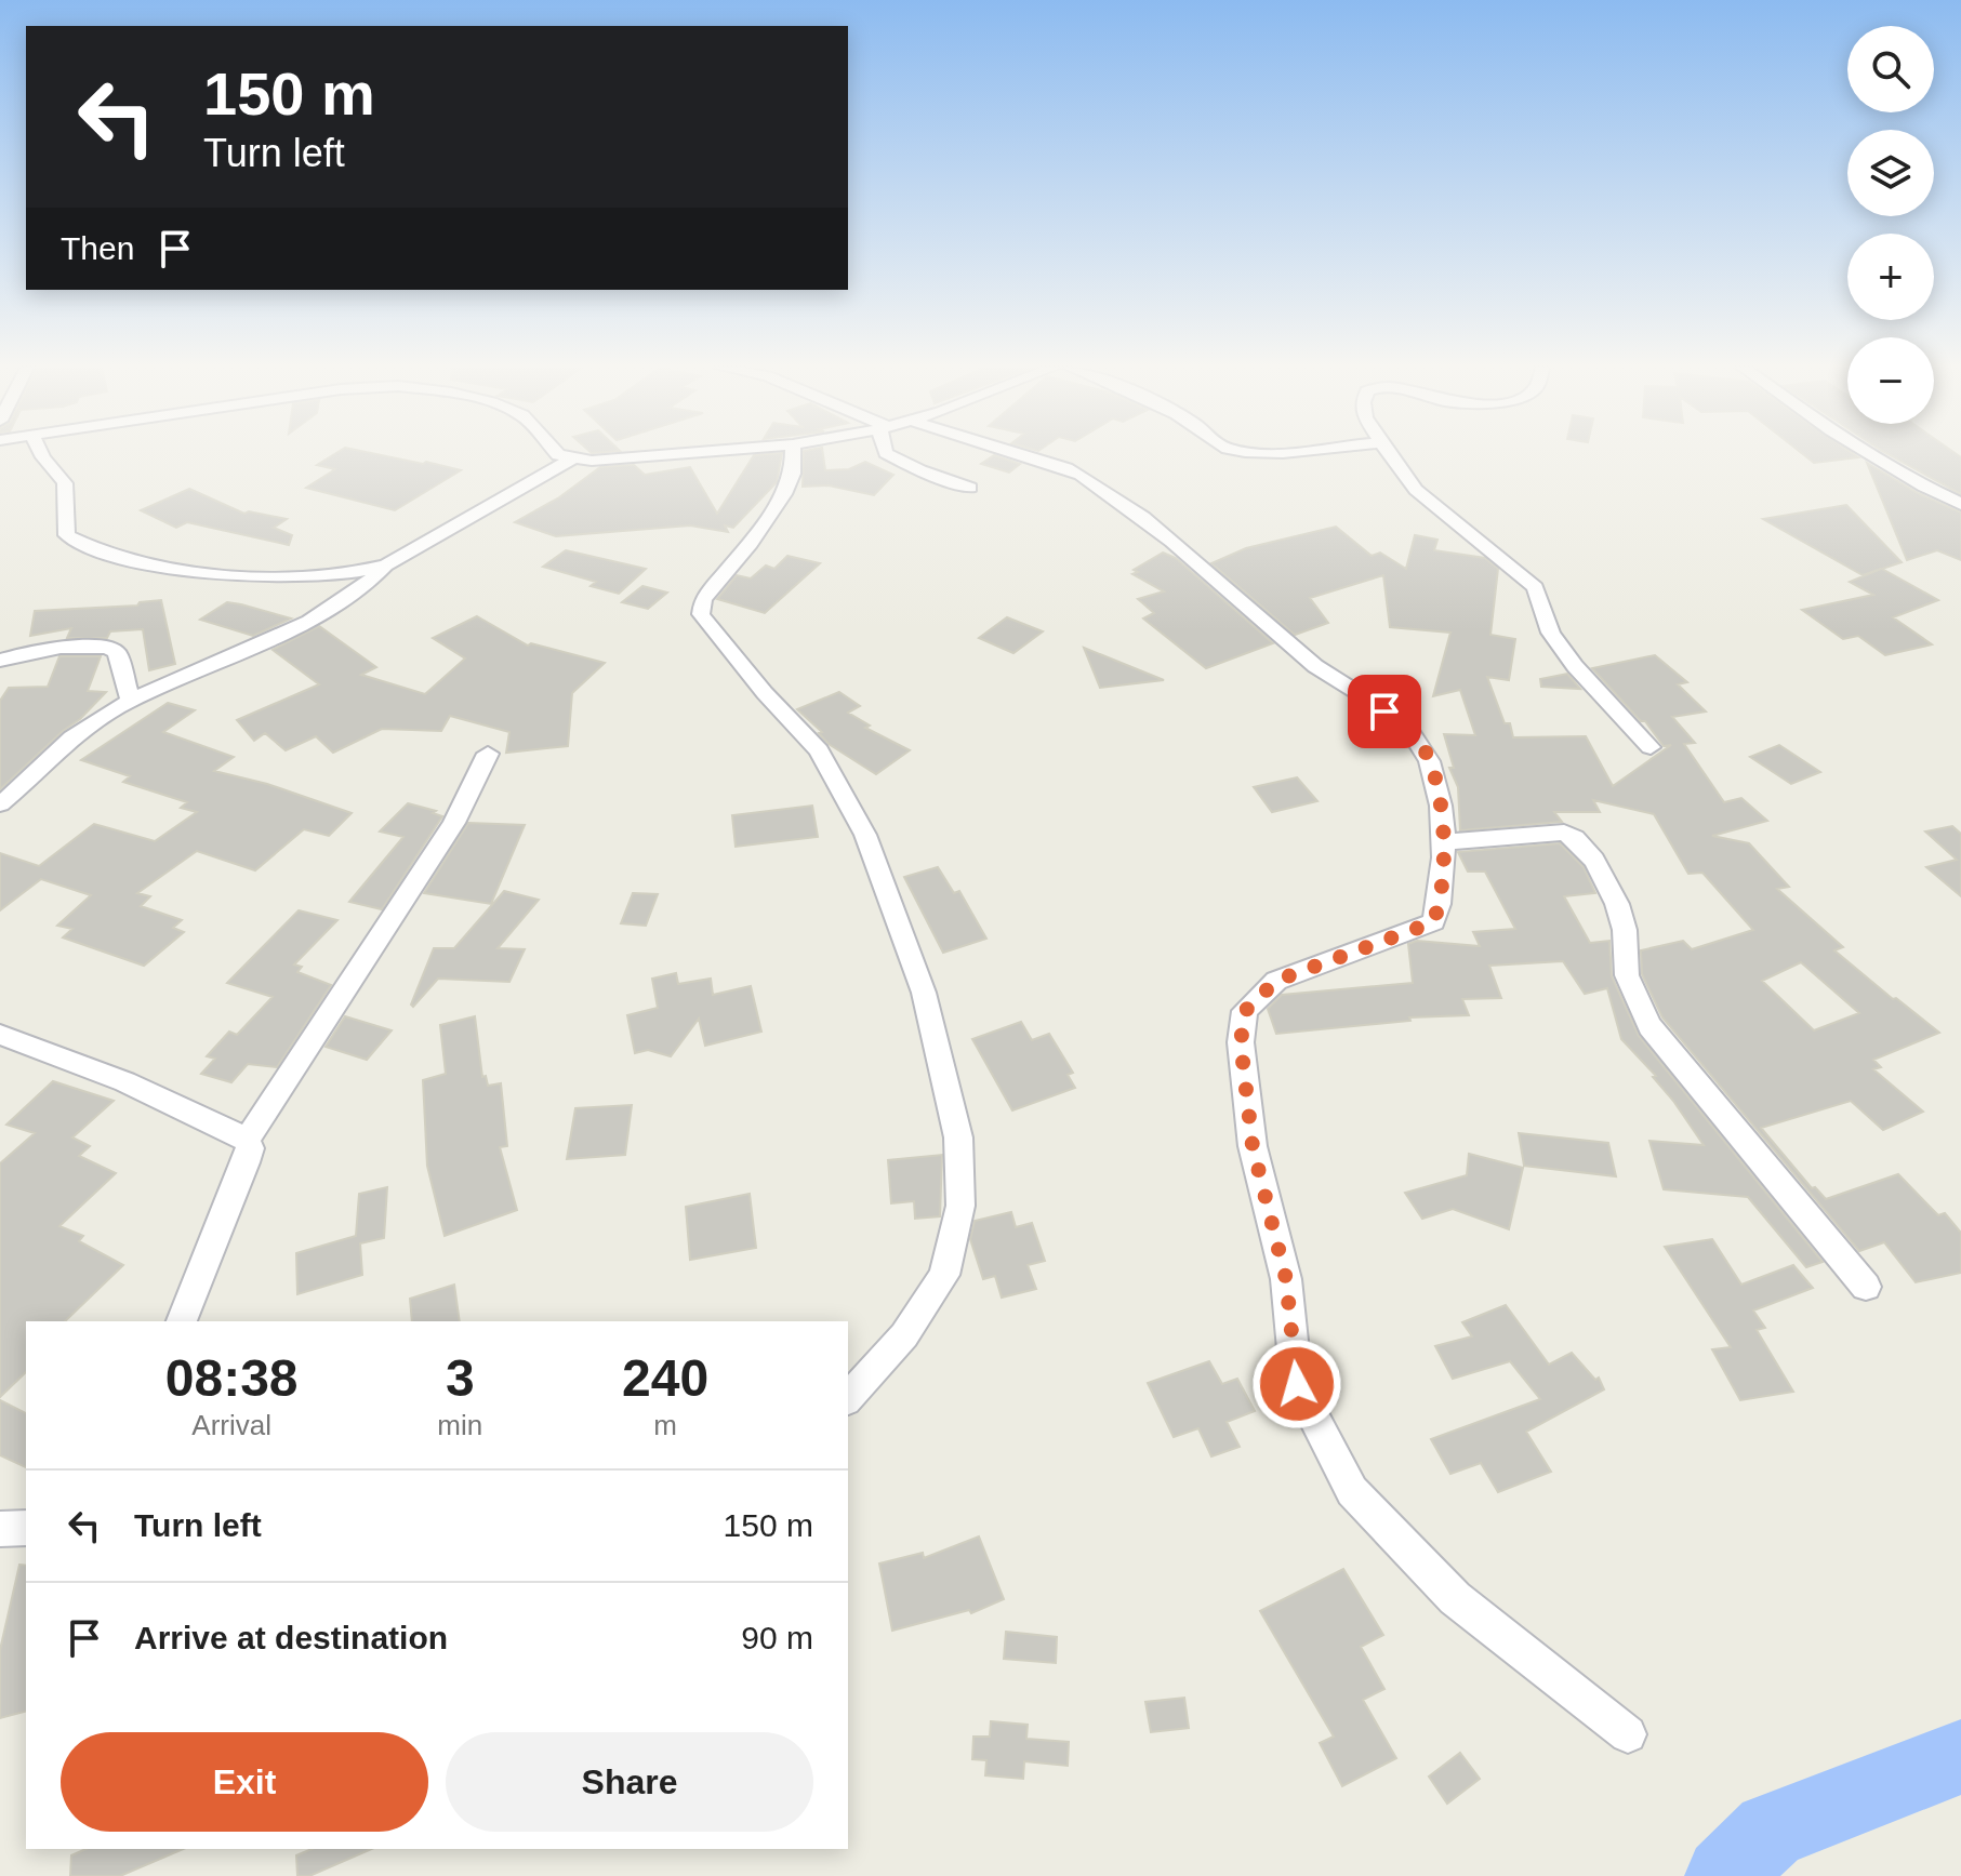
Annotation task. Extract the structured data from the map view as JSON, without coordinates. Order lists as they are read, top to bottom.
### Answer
{
  "page": {
    "map_buttons": ["+", "−"],
    "turn": ["150 m", "Turn left"],
    "then": "Then",
    "eta": [
      "08:38",
      "Arrival",
      "3",
      "min",
      "240",
      "m"
    ],
    "list": [
      {
        "name": "Turn left",
        "value": "150 m"
      },
      {
        "name": "Arrive at destination",
        "value": "90 m"
      }
    ],
    "buttons": ["Exit", "Share"]
  }
}
